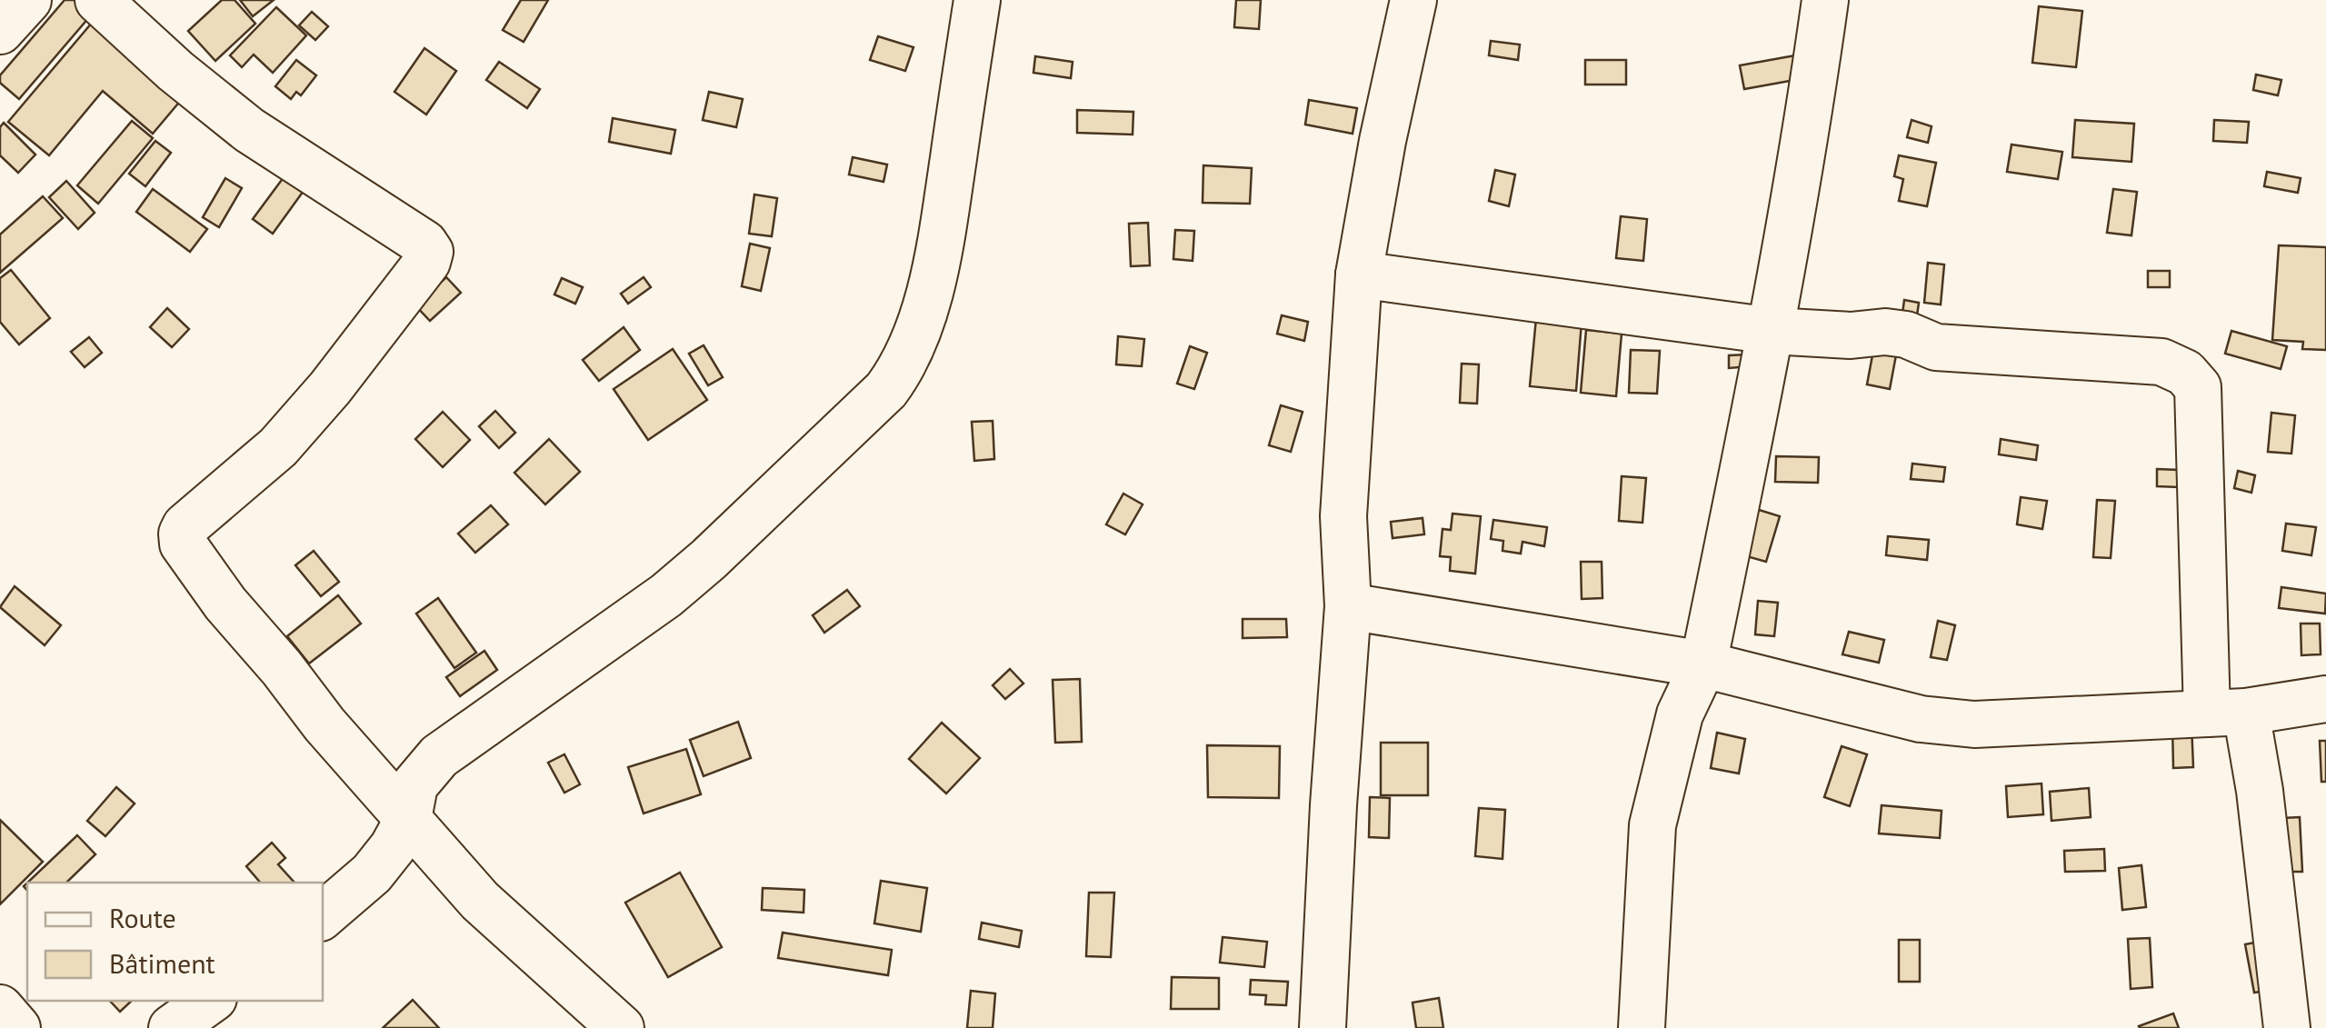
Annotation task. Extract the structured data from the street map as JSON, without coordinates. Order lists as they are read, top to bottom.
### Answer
{
  "legend": ["Route", "Bâtiment"]
}
